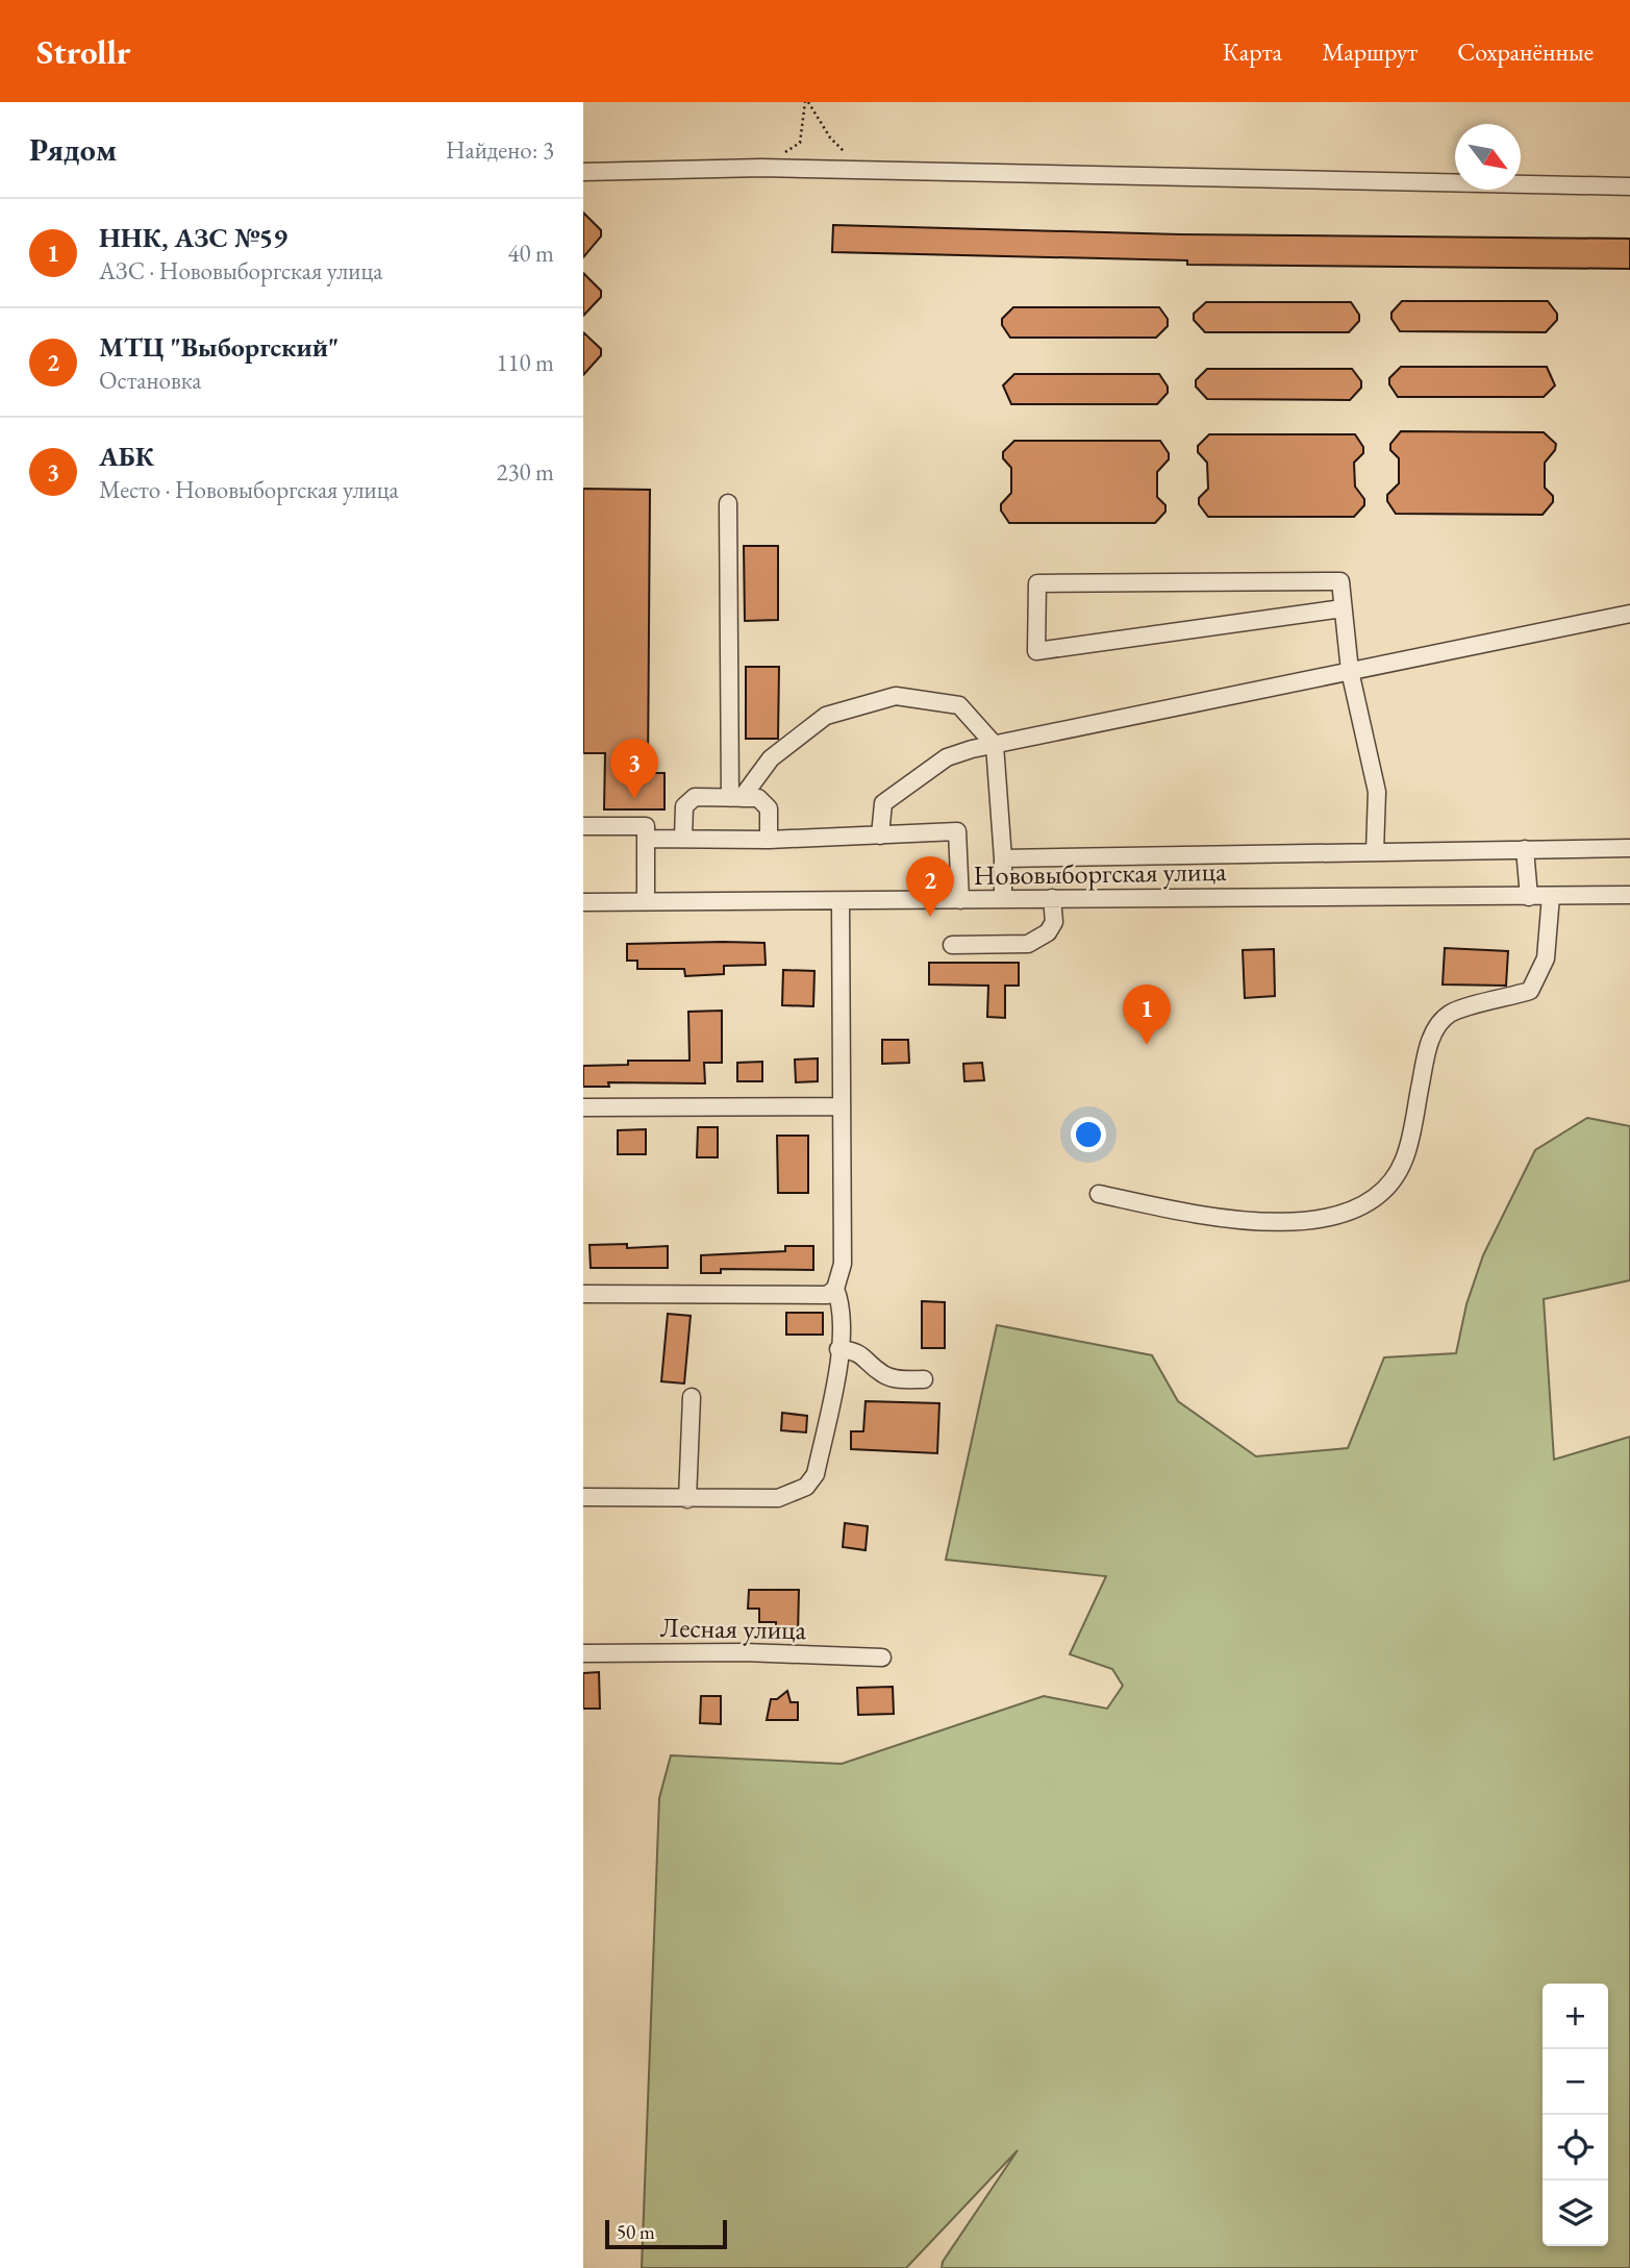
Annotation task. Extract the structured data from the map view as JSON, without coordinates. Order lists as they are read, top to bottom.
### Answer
{
  "streets": {
    "street": ["Нововыборгская улица", "Лесная улица"]
  },
  "scale_bar": "50 m",
  "north": "bottom right",
  "page": {
    "header": "Strollr",
    "nav": ["Карта", "Маршрут", "Сохранённые"],
    "heading": ["Рядом", "Найдено: 3"],
    "list": [
      {
        "mark": "1",
        "name": "ННК, АЗС №59",
        "note": "АЗС · Нововыборгская улица",
        "value": "40 m"
      },
      {
        "mark": "2",
        "name": "МТЦ \"Выборгский\"",
        "note": "Остановка",
        "value": "110 m"
      },
      {
        "mark": "3",
        "name": "АБК",
        "note": "Место · Нововыборгская улица",
        "value": "230 m"
      }
    ],
    "pins": ["3", "2", "1"],
    "map_buttons": ["+", "−"],
    "scale": "50 m"
  }
}
